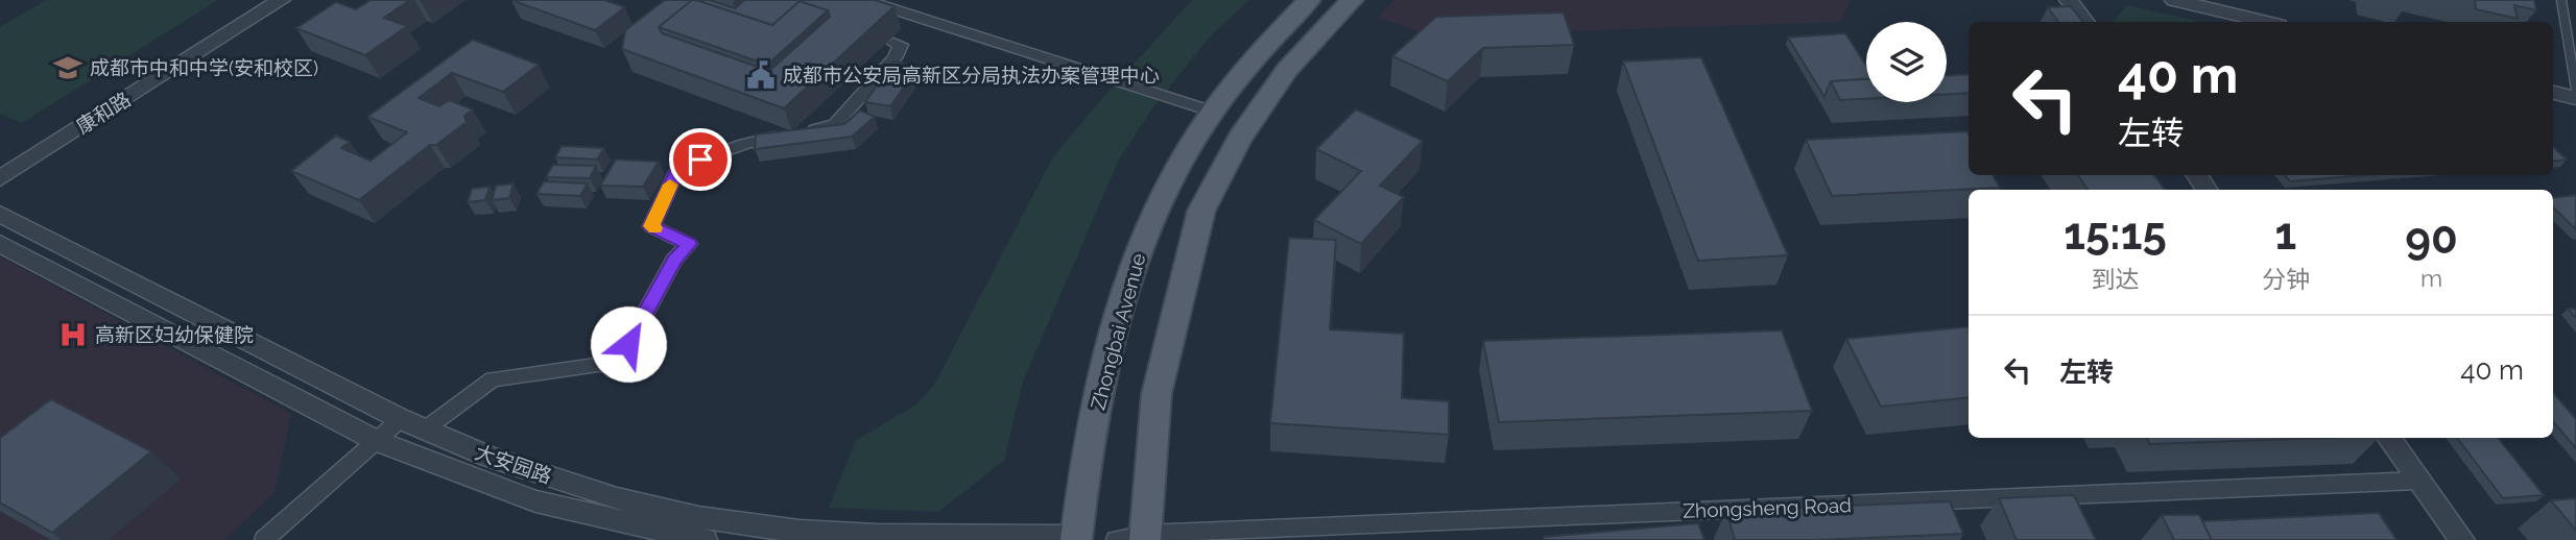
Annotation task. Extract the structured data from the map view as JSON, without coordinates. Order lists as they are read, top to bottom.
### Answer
{
  "streets": {
    "main road": ["Zhongbai Avenue"],
    "street": ["康和路", "大安园路", "Zhongsheng Road"]
  },
  "crossings": [
    ["Zhongbai Avenue", "大安园路"]
  ],
  "places": {
    "school or university": ["成都市中和中学(安和校区)"],
    "public building": ["成都市公安局高新区分局执法办案管理中心"],
    "hospital": ["高新区妇幼保健院"]
  },
  "page": {
    "turn": ["40 m", "左转"],
    "eta": [
      "15:15",
      "到达",
      "1",
      "分钟",
      "90",
      "m"
    ],
    "list": [
      {
        "name": "左转",
        "value": "40 m"
      }
    ]
  }
}
